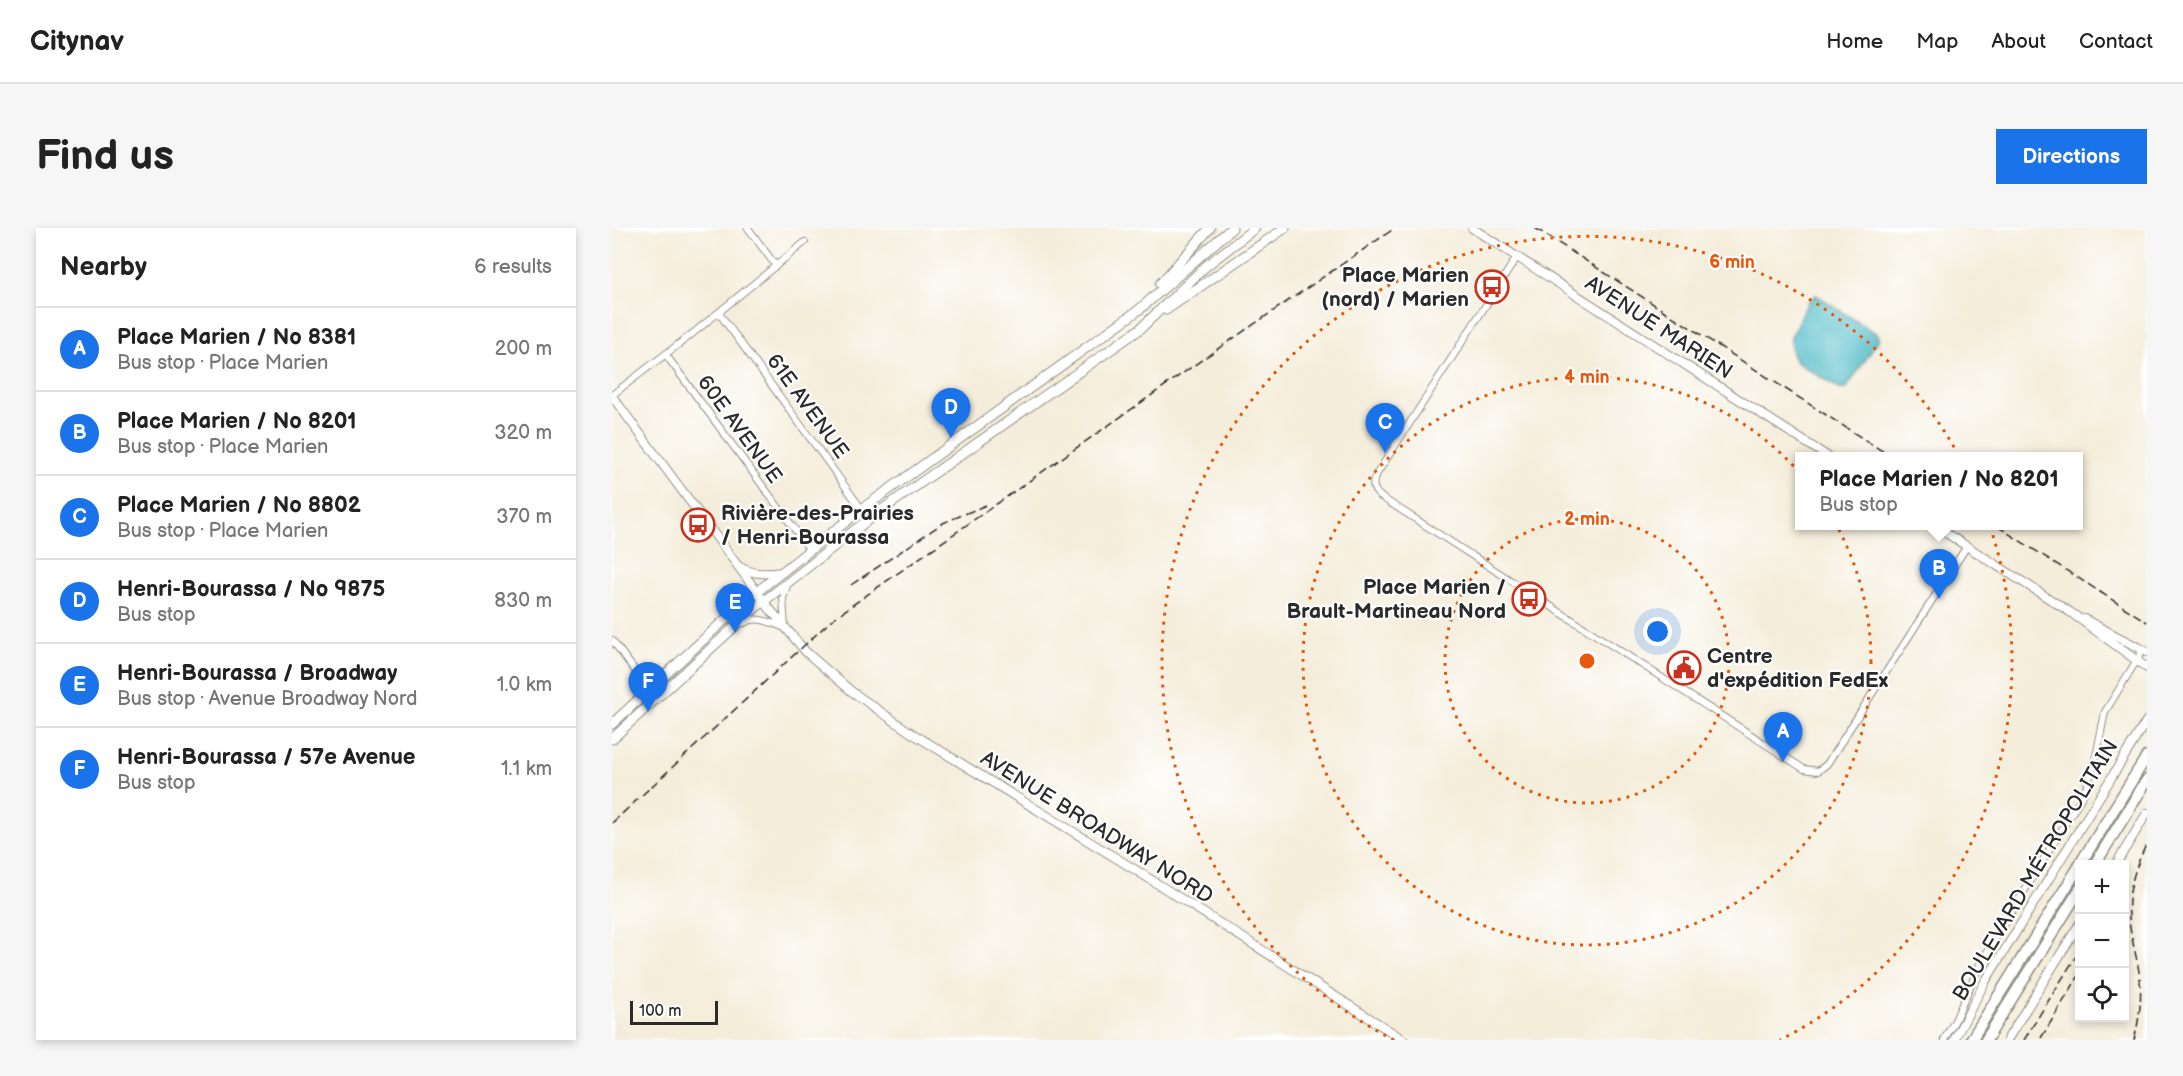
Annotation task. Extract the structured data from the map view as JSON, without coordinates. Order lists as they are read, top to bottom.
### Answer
{
  "streets": {
    "street": [
      "AVENUE MARIEN",
      "61E AVENUE",
      "60E AVENUE",
      "AVENUE BROADWAY NORD",
      "BOULEVARD MÉTROPOLITAIN"
    ]
  },
  "places": {
    "bus stop": ["Place Marien (nord) / Marien", "Rivière-des-Prairies / Henri-Bourassa", "Place Marien / Brault-Martineau Nord"],
    "public building": ["Centre d'expédition FedEx"]
  },
  "scale_bar": "100 m",
  "page": {
    "header": "Citynav",
    "nav": [
      "Home",
      "Map",
      "About",
      "Contact"
    ],
    "buttons": "Directions",
    "title": "Find us",
    "heading": ["Nearby", "6 results"],
    "list": [
      {
        "mark": "A",
        "name": "Place Marien / No 8381",
        "note": "Bus stop · Place Marien",
        "value": "200 m"
      },
      {
        "mark": "B",
        "name": "Place Marien / No 8201",
        "note": "Bus stop · Place Marien",
        "value": "320 m"
      },
      {
        "mark": "C",
        "name": "Place Marien / No 8802",
        "note": "Bus stop · Place Marien",
        "value": "370 m"
      },
      {
        "mark": "D",
        "name": "Henri-Bourassa / No 9875",
        "note": "Bus stop",
        "value": "830 m"
      },
      {
        "mark": "E",
        "name": "Henri-Bourassa / Broadway",
        "note": "Bus stop · Avenue Broadway Nord",
        "value": "1.0 km"
      },
      {
        "mark": "F",
        "name": "Henri-Bourassa / 57e Avenue",
        "note": "Bus stop",
        "value": "1.1 km"
      }
    ],
    "pins": [
      "D",
      "C",
      "B",
      "E",
      "F",
      "A"
    ],
    "popup": ["Place Marien / No 8201", "Bus stop"],
    "map_buttons": ["+", "−"],
    "scale": "100 m"
  },
  "rings": ["6 min", "4 min", "2 min"]
}
